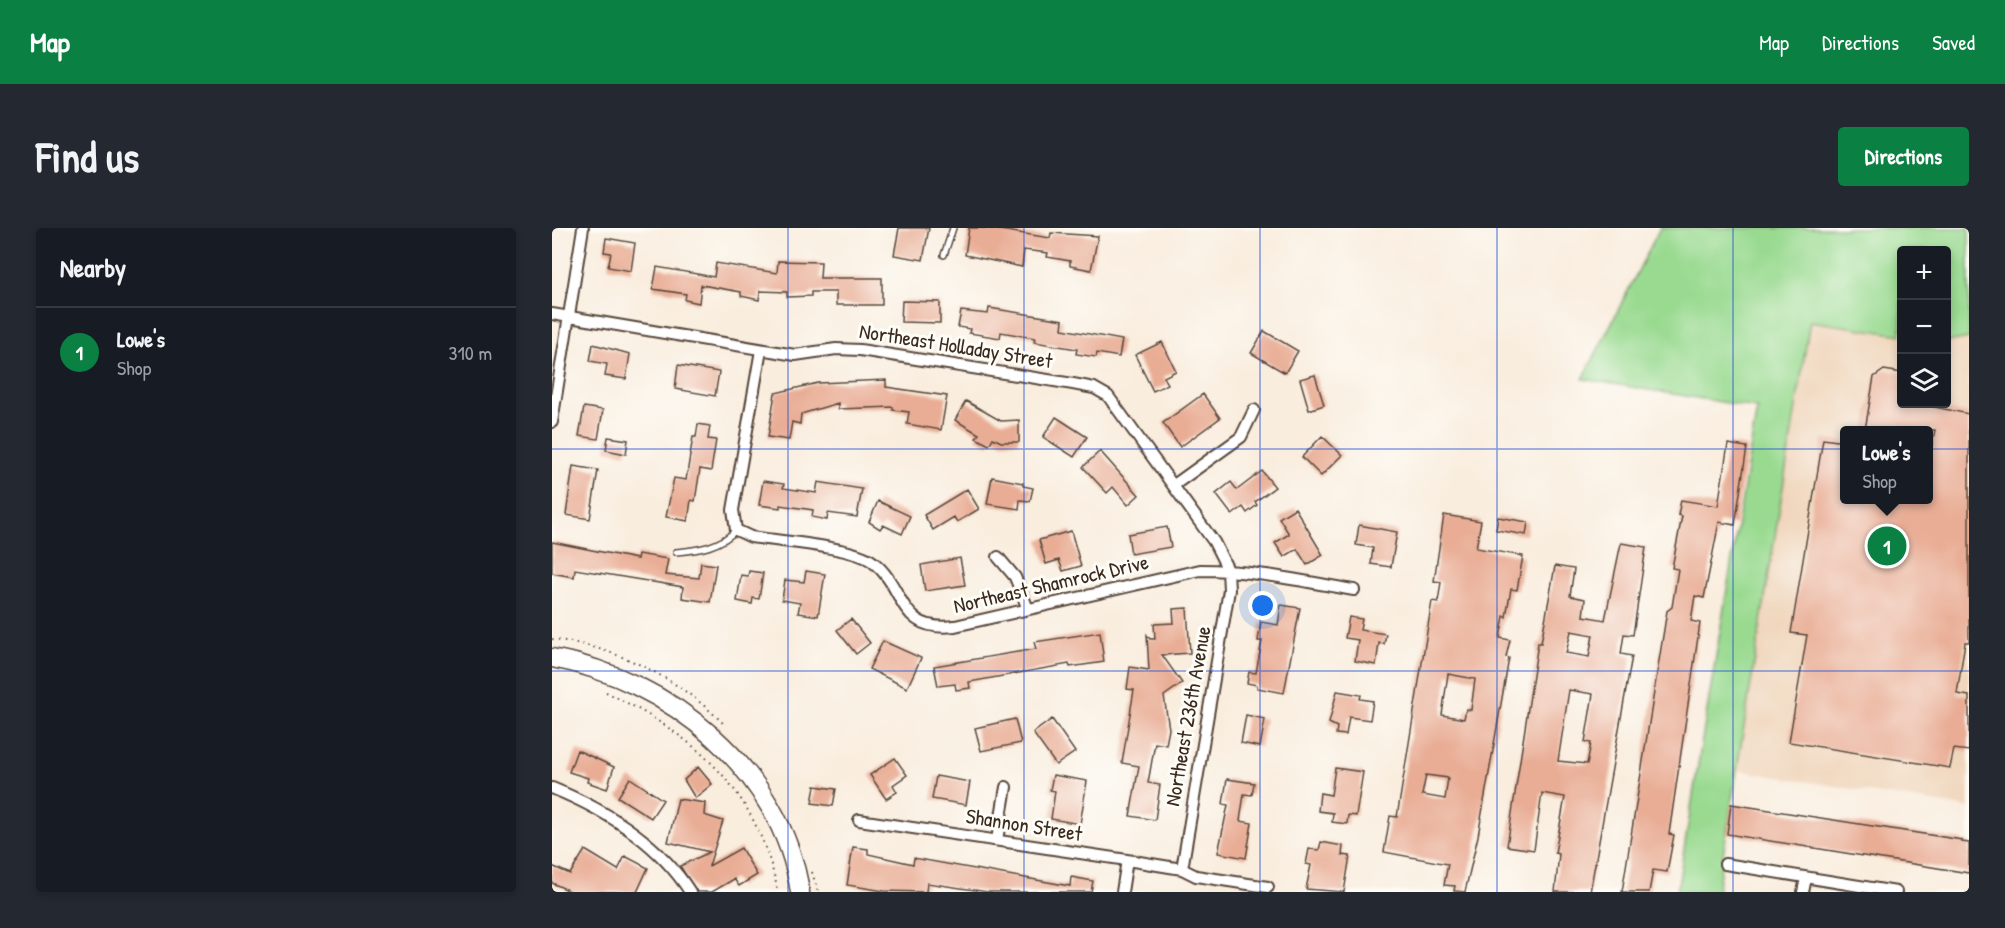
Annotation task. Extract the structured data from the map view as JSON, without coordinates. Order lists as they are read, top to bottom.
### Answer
{
  "streets": {
    "street": [
      "Northeast Holladay Street",
      "Northeast Shamrock Drive",
      "Northeast 236th Avenue",
      "Shannon Street"
    ]
  },
  "crossings": [
    ["Northeast Holladay Street", "Northeast Shamrock Drive"],
    ["Northeast Holladay Street", "Northeast 236th Avenue"],
    ["Northeast Shamrock Drive", "Northeast 236th Avenue"],
    ["Northeast 236th Avenue", "Shannon Street"]
  ],
  "page": {
    "header": "Map",
    "nav": ["Map", "Directions", "Saved"],
    "buttons": "Directions",
    "title": "Find us",
    "heading": "Nearby",
    "map_buttons": ["+", "−"],
    "list": [
      {
        "mark": "1",
        "name": "Lowe's",
        "note": "Shop",
        "value": "310 m"
      }
    ],
    "popup": ["Lowe's", "Shop"],
    "pins": "1"
  }
}
